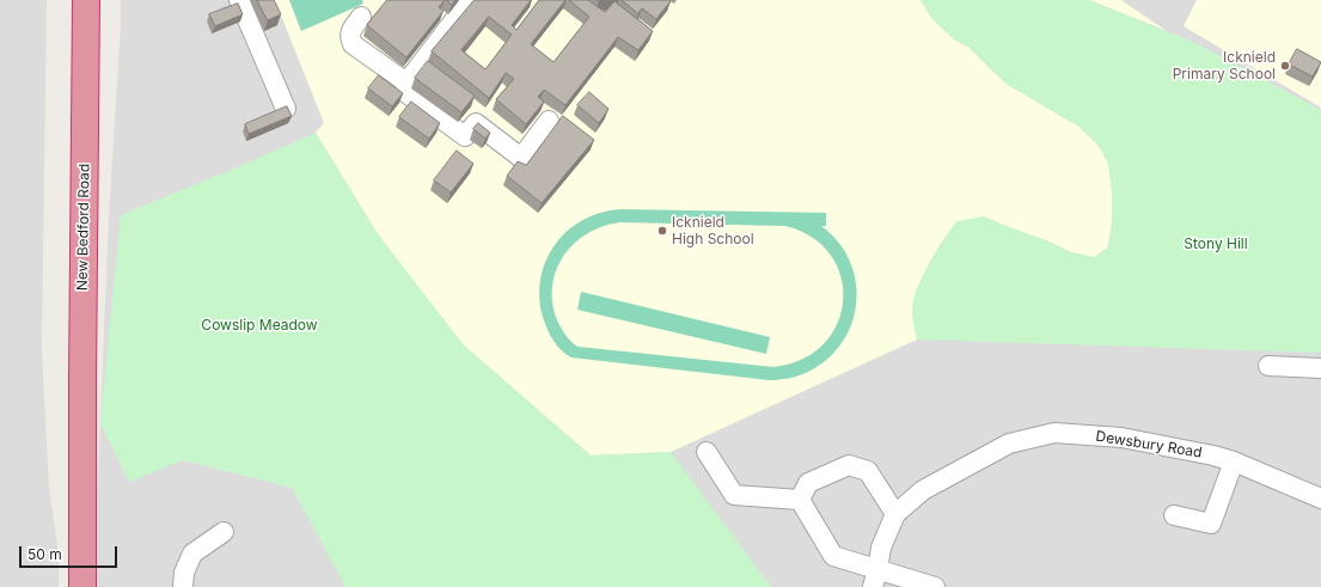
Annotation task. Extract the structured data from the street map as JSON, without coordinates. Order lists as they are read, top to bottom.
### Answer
{
  "streets": {
    "highway": ["New Bedford Road"],
    "street": ["Dewsbury Road"]
  },
  "parks": ["Stony Hill", "Cowslip Meadow"],
  "places": ["Icknield Primary School", "Icknield High School"],
  "scale_bar": "50 m"
}
